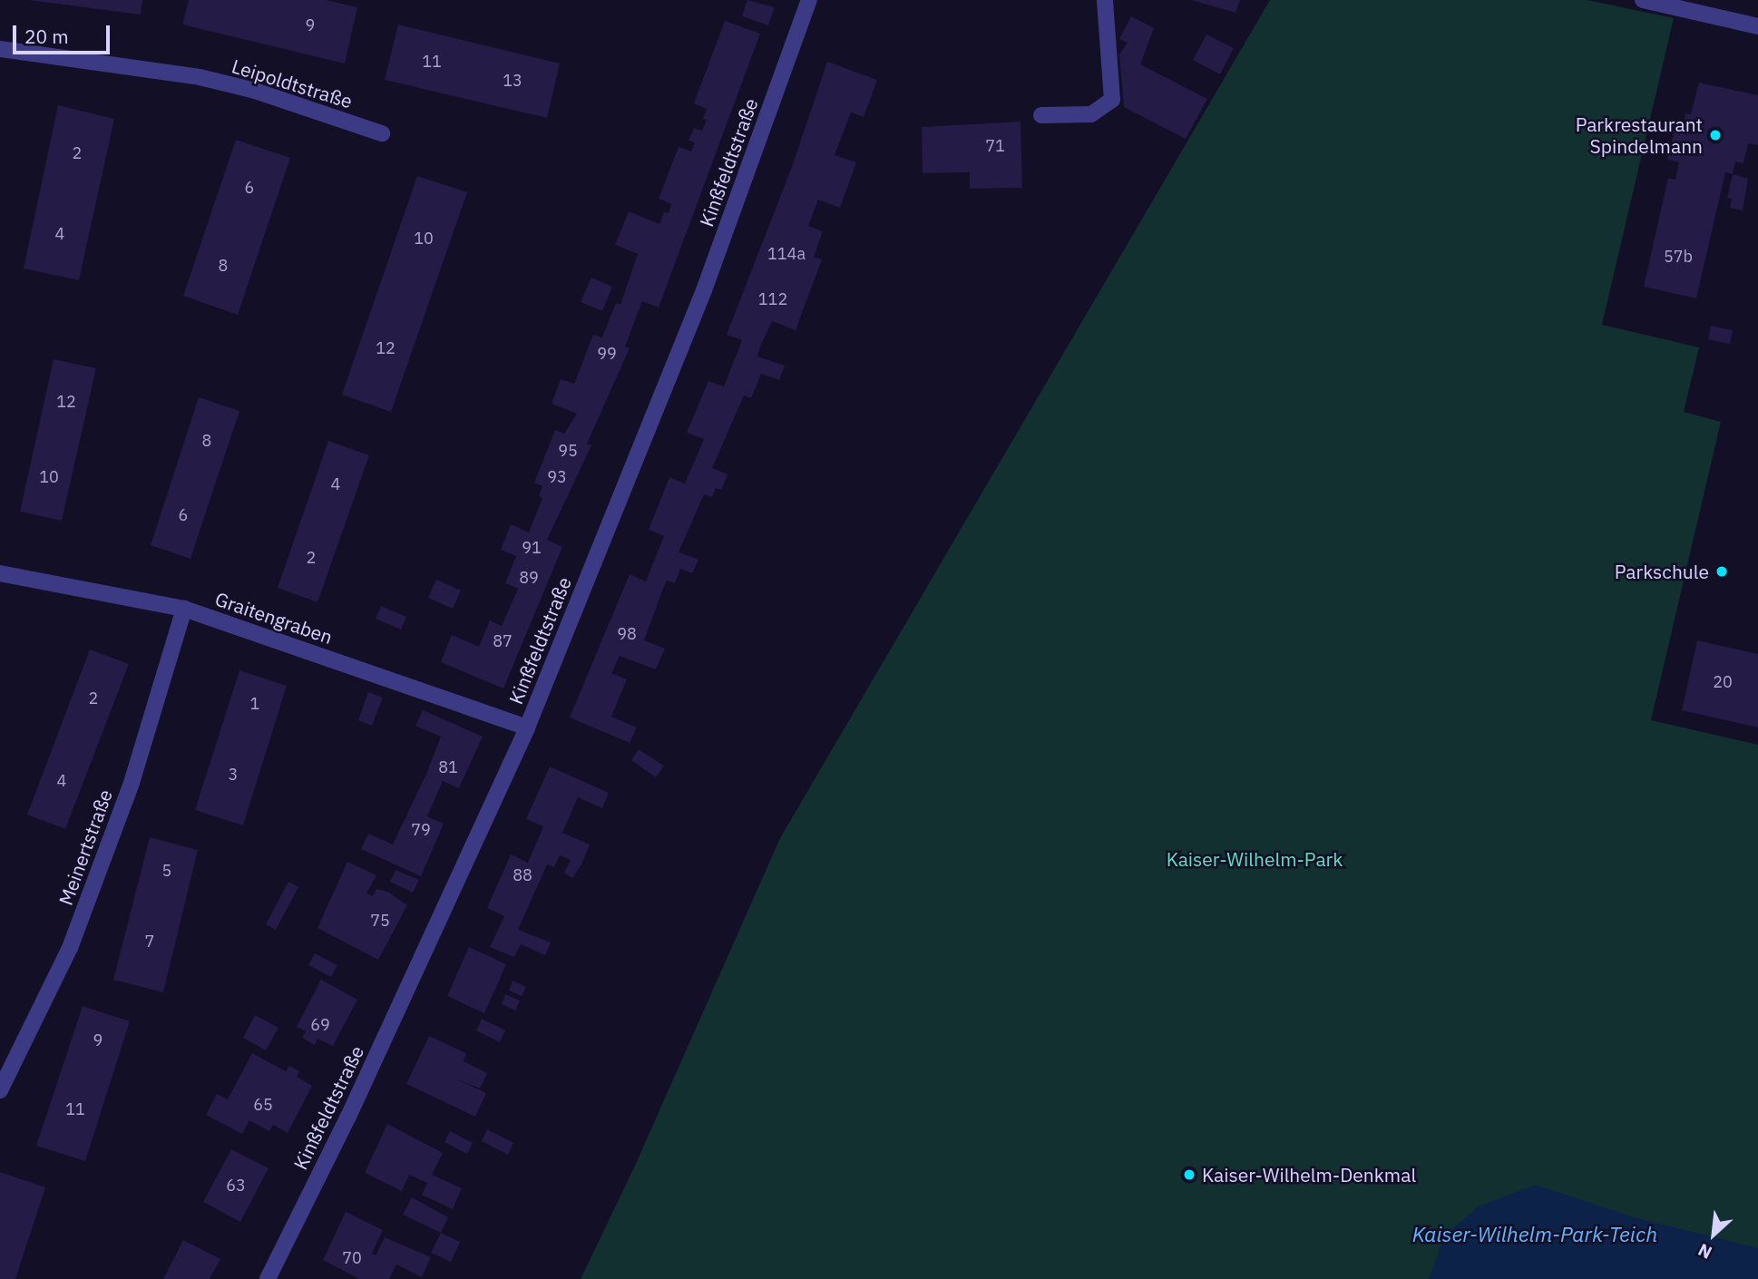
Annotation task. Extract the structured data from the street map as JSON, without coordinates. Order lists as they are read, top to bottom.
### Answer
{
  "streets": {
    "street": [
      "Leipoldtstraße",
      "Kinßfeldtstraße",
      "Graitengraben",
      "Meinertstraße"
    ]
  },
  "crossings": [
    ["Kinßfeldtstraße", "Graitengraben"],
    ["Graitengraben", "Meinertstraße"]
  ],
  "water": ["Kaiser-Wilhelm-Park-Teich"],
  "parks": ["Kaiser-Wilhelm-Park"],
  "places": ["Parkrestaurant Spindelmann", "Parkschule", "Kaiser-Wilhelm-Denkmal"],
  "house_numbers": [
    "9",
    "11",
    "13",
    "71",
    "2",
    "6",
    "4",
    "10",
    "114a",
    "57b",
    "8",
    "112",
    "12",
    "99",
    "12",
    "8",
    "95",
    "10",
    "93",
    "4",
    "6",
    "91",
    "2",
    "89",
    "98",
    "87",
    "20",
    "2",
    "1",
    "81",
    "3",
    "4",
    "79",
    "5",
    "88",
    "75",
    "7",
    "69",
    "9",
    "65",
    "11",
    "63",
    "70"
  ],
  "scale_bar": "20 m",
  "north": "bottom left"
}
